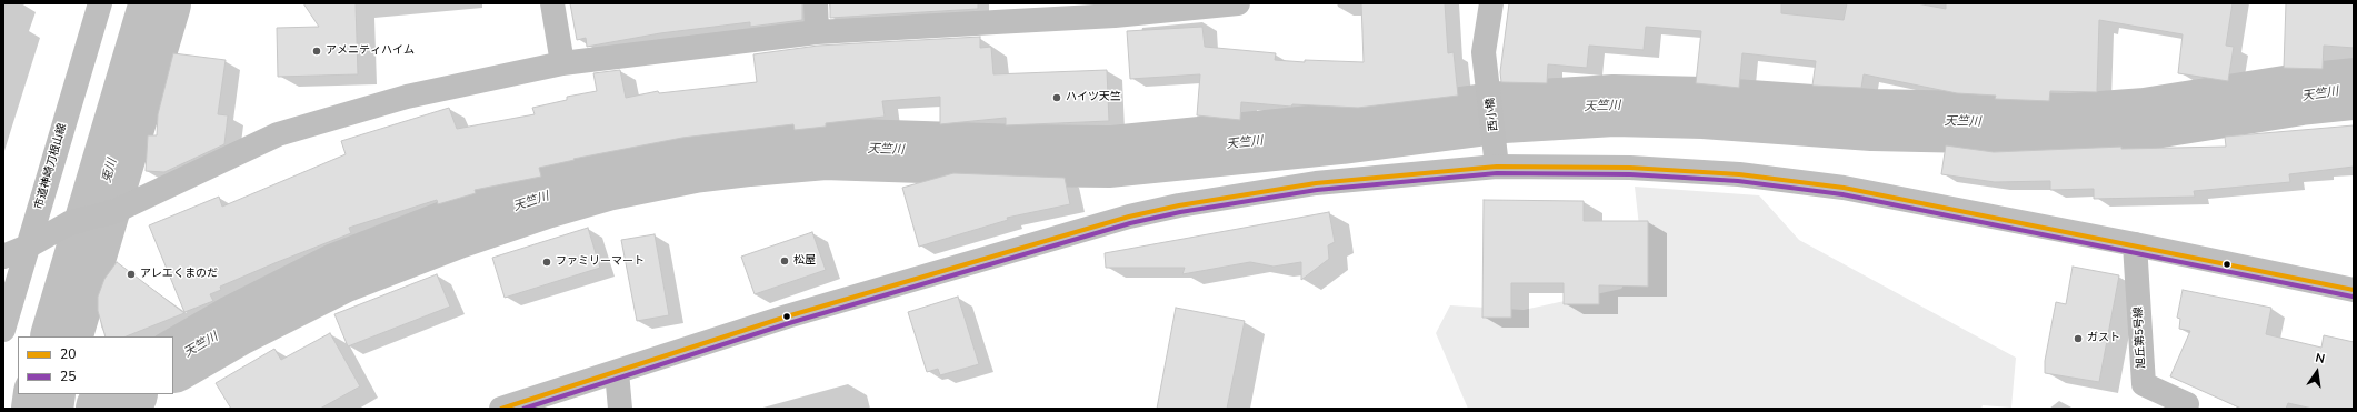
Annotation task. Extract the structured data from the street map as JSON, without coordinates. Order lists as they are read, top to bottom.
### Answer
{
  "streets": {
    "street": ["西小橋", "市道神崎刀根山線", "旭丘第5号線"]
  },
  "water": ["天竺川", "兎川"],
  "places": [
    "アメニティハイム",
    "ハイツ天竺",
    "松屋",
    "ファミリーマート",
    "アレエくまのだ",
    "ガスト"
  ],
  "lines": ["transit line 20", "transit line 25"],
  "legend": ["20", "25"],
  "north": "top"
}
